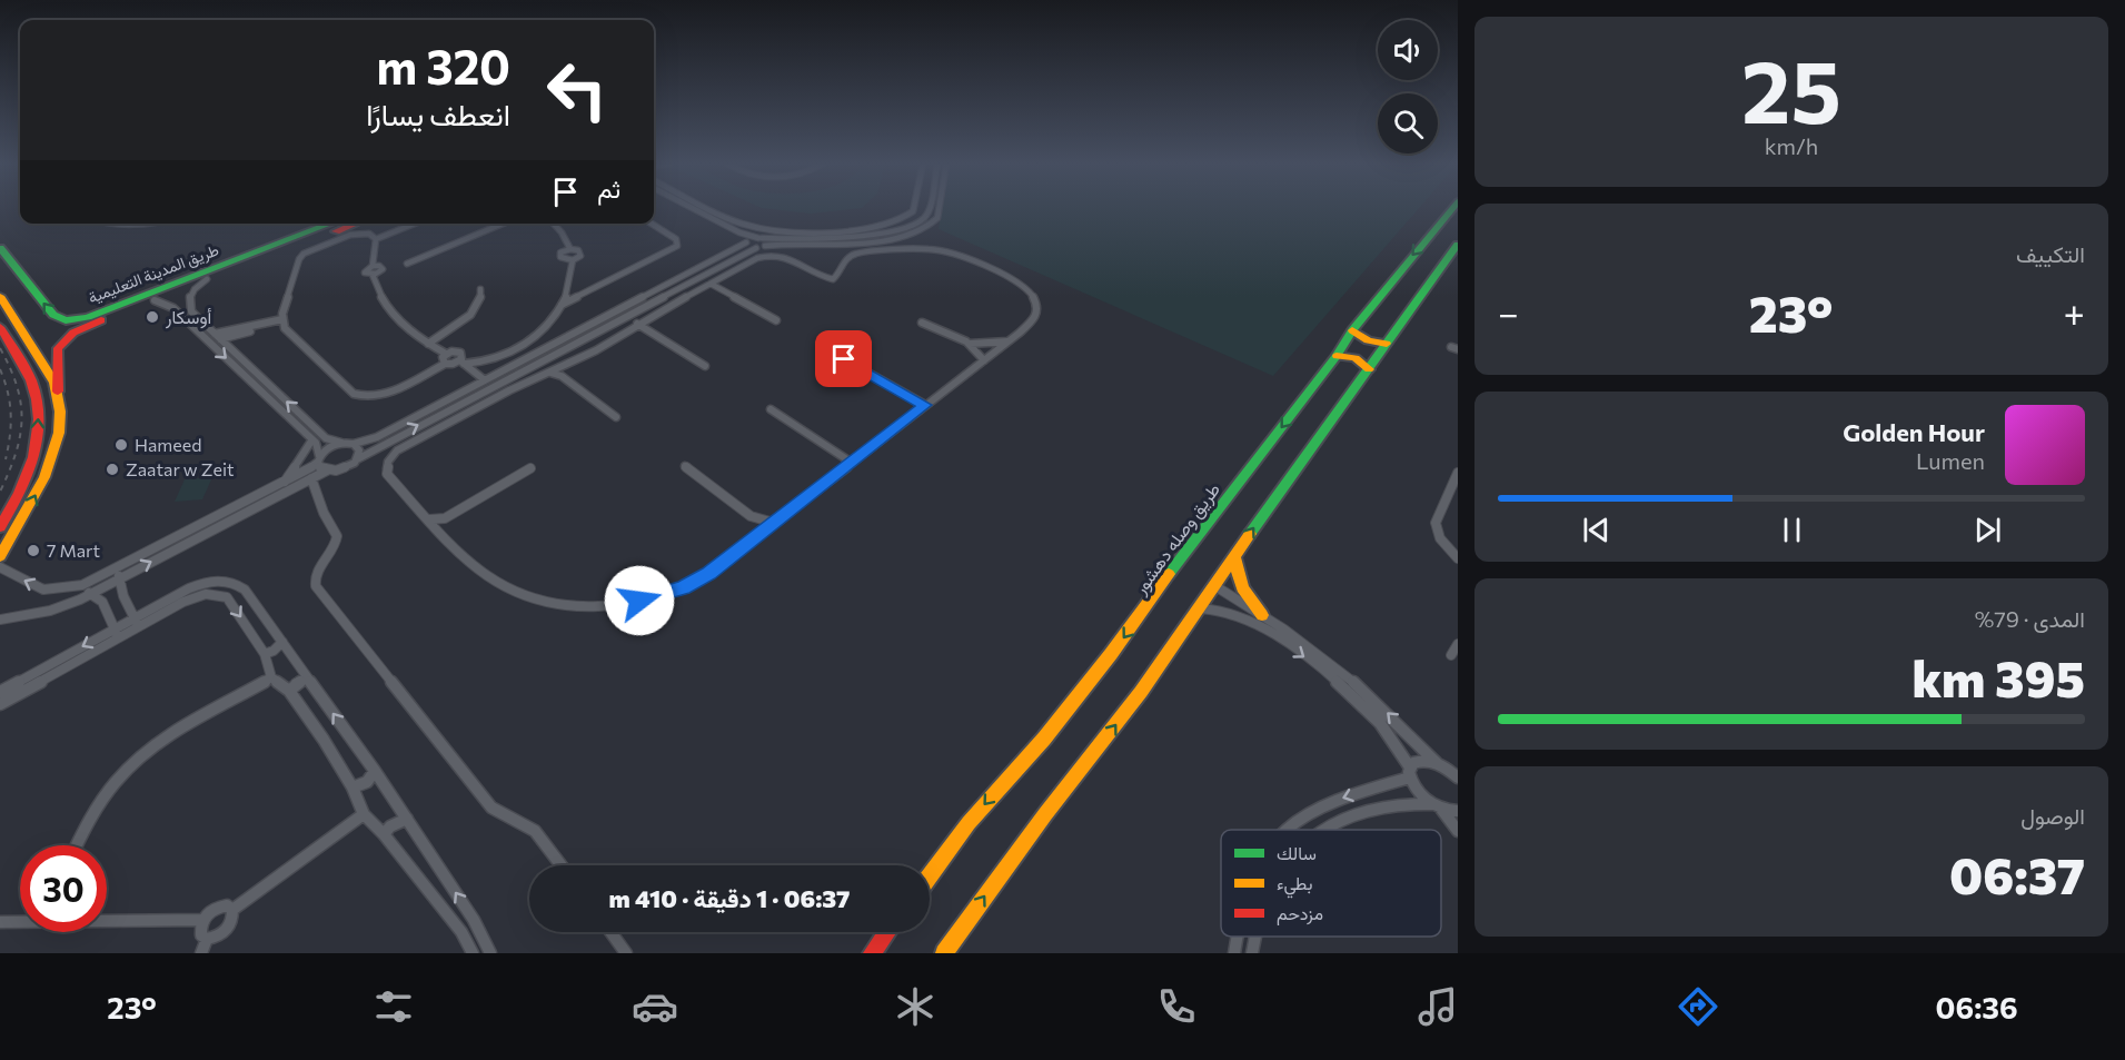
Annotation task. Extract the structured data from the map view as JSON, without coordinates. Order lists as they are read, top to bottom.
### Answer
{
  "streets": {
    "main road": ["طريق المدينة التعليمية", "طريق وصله دهشور"]
  },
  "places": [
    "أوسكار",
    "Hameed",
    "Zaatar w Zeit",
    "7 Mart"
  ],
  "legend": ["سالك", "بطيء", "مزدحم"],
  "page": {
    "tile": [
      ["25", "km/h"],
      "التكييف",
      ["المدى · 79%", "395 km"],
      ["الوصول", "06:37"]
    ],
    "turn": ["320 m", "انعطف يسارًا"],
    "then": "ثم",
    "heat": ["−", "23°", "+"],
    "song": ["Golden Hour", "Lumen"],
    "limit": "30",
    "trip": "06:37 · 1 دقيقة · 410 m",
    "tabs": ["06:36", "23°"]
  }
}
